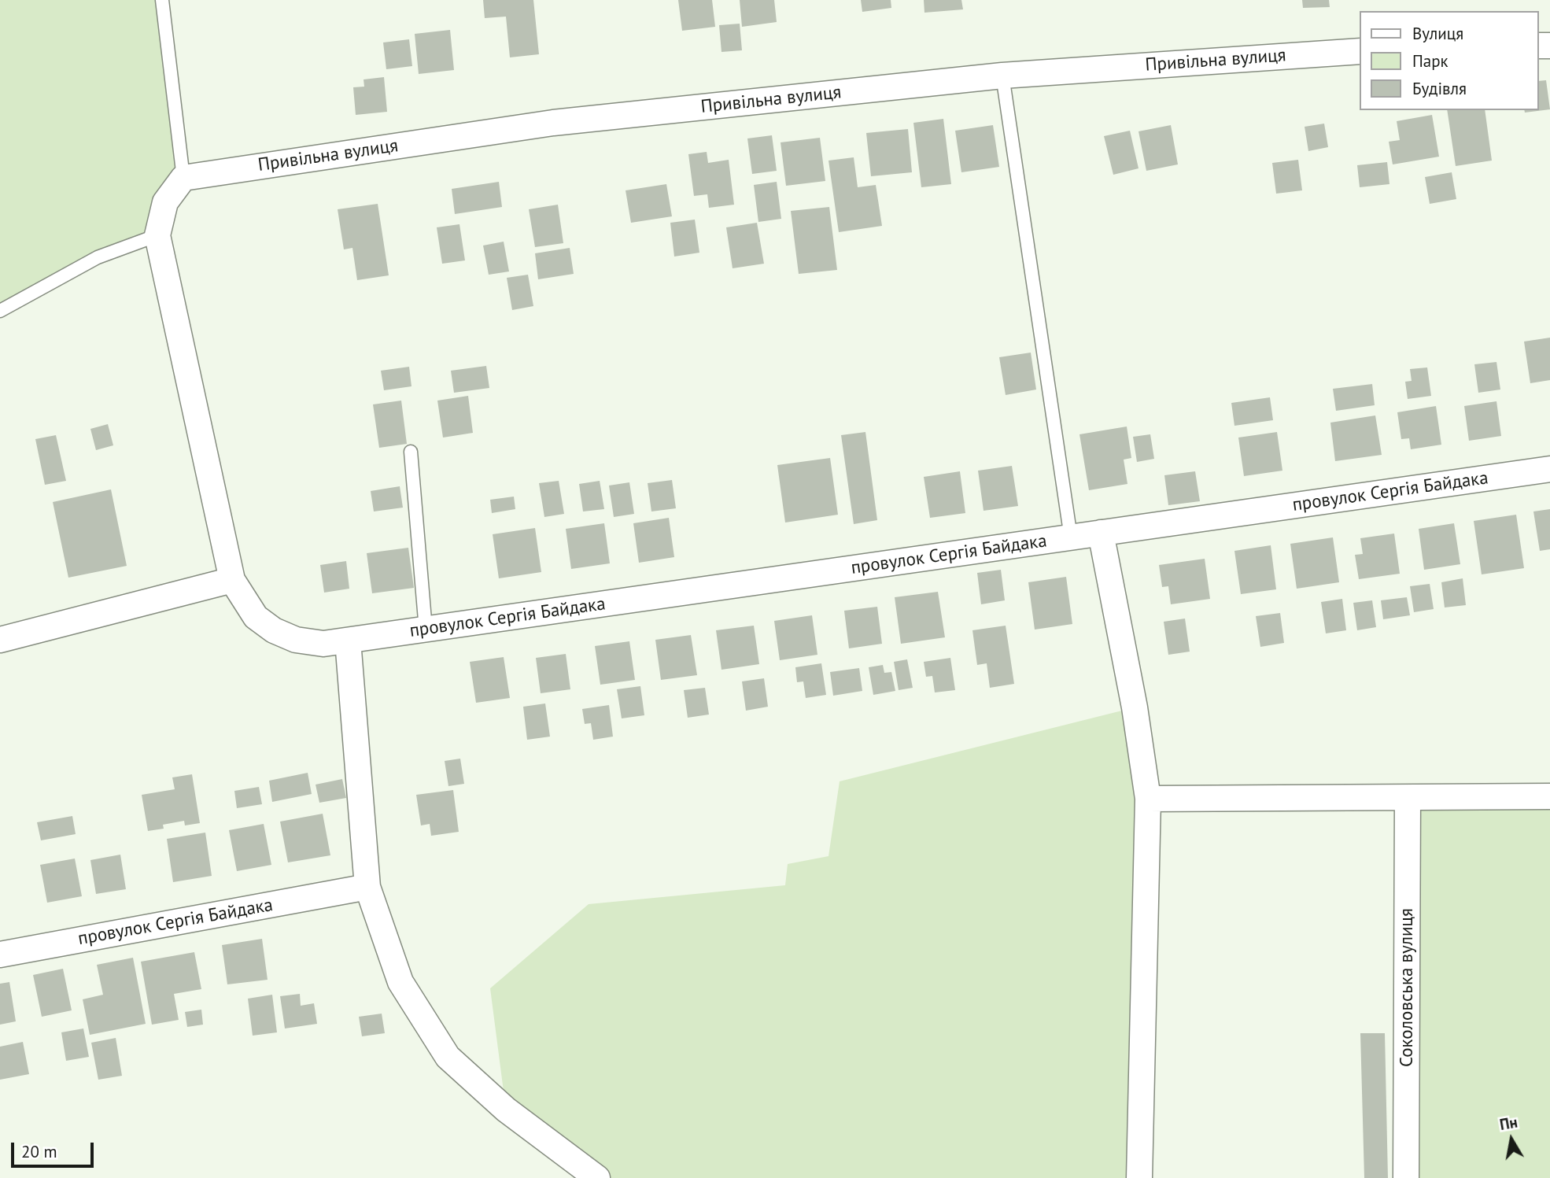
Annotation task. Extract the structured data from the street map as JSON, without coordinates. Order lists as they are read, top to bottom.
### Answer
{
  "streets": {
    "street": ["Привільна вулиця", "провулок Сергія Байдака", "Соколовська вулиця"]
  },
  "legend": ["Вулиця", "Парк", "Будівля"],
  "scale_bar": "20 m",
  "north": "top"
}
